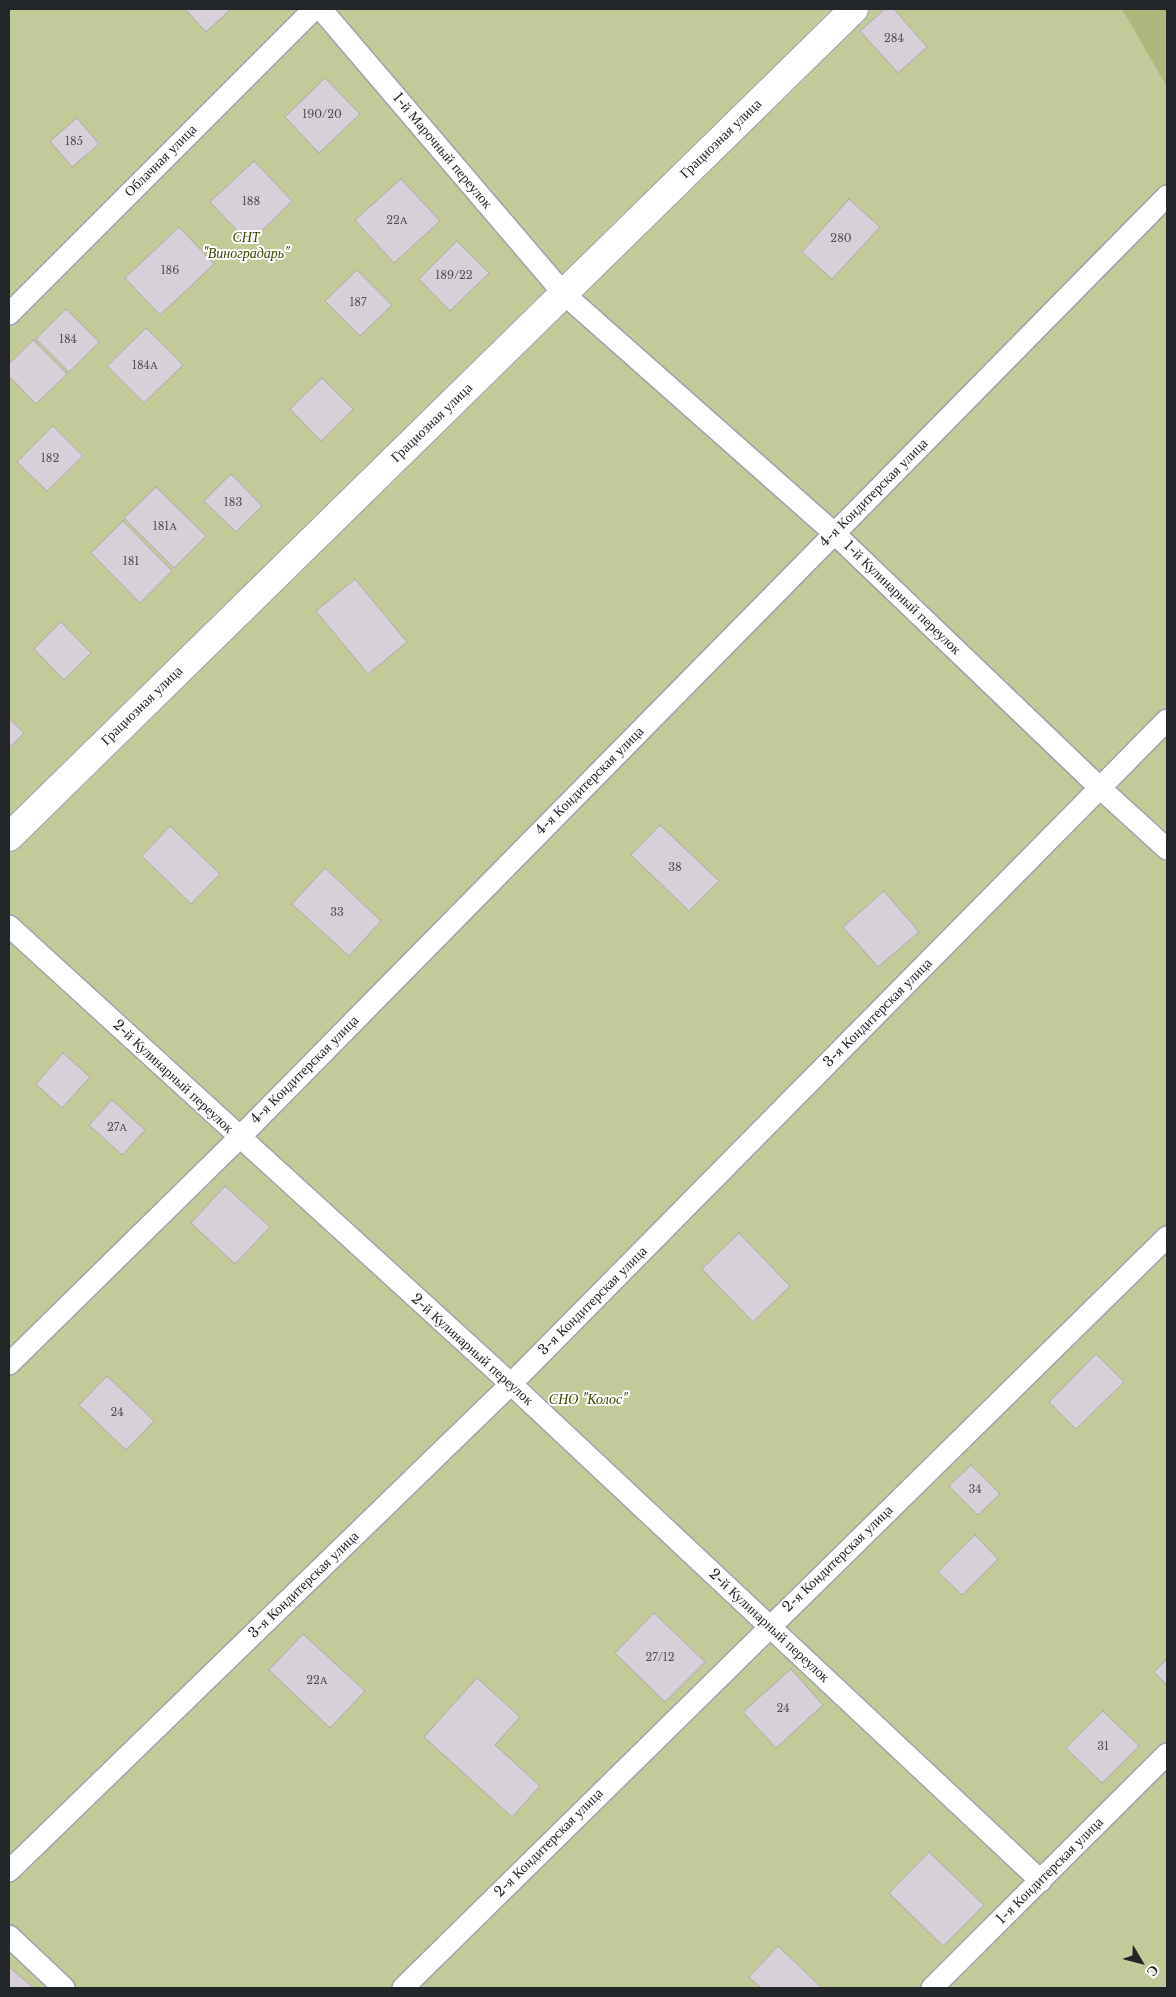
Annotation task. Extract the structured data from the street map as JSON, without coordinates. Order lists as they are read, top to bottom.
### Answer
{
  "streets": {
    "street": ["Грациозная улица"],
    "lane": [
      "1-й Марочный переулок",
      "Облачная улица",
      "4-я Кондитерская улица",
      "1-й Кулинарный переулок",
      "3-я Кондитерская улица",
      "2-й Кулинарный переулок",
      "2-я Кондитерская улица",
      "1-я Кондитерская улица"
    ]
  },
  "crossings": [
    ["Грациозная улица", "1-й Марочный переулок"],
    ["Грациозная улица", "1-й Кулинарный переулок"],
    ["1-й Марочный переулок", "1-й Кулинарный переулок"],
    ["4-я Кондитерская улица", "1-й Кулинарный переулок"],
    ["4-я Кондитерская улица", "2-й Кулинарный переулок"],
    ["1-й Кулинарный переулок", "3-я Кондитерская улица"],
    ["3-я Кондитерская улица", "2-й Кулинарный переулок"],
    ["2-й Кулинарный переулок", "2-я Кондитерская улица"],
    ["2-й Кулинарный переулок", "1-я Кондитерская улица"]
  ],
  "parks": ["СНТ \"Виноградарь\"", "СНО \"Колос\""],
  "house_numbers": [
    "284",
    "190/20",
    "185",
    "188",
    "22А",
    "280",
    "186",
    "189/22",
    "187",
    "184",
    "184А",
    "182",
    "183",
    "181А",
    "181",
    "38",
    "33",
    "27А",
    "24",
    "34",
    "27/12",
    "22А",
    "24",
    "31"
  ],
  "north": "bottom right"
}
